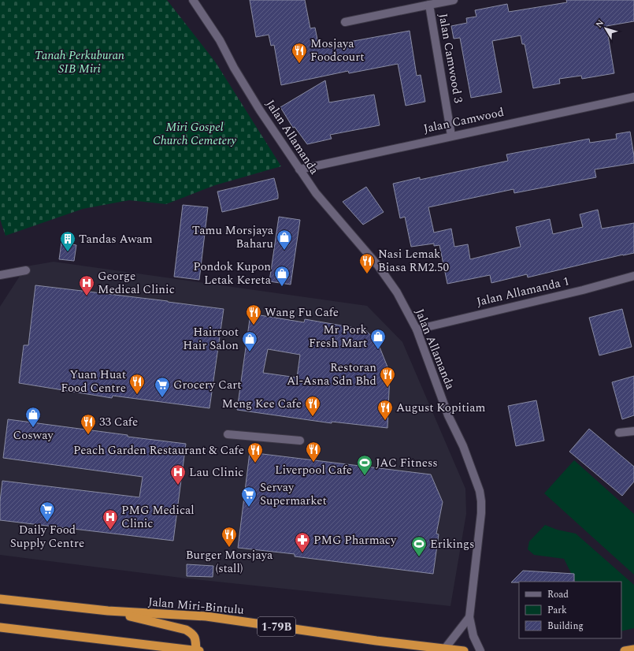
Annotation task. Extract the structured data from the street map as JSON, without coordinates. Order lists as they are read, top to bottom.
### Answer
{
  "streets": {
    "highway": ["Jalan Miri-Bintulu", "1-79B"],
    "street": [
      "Jalan Camwood 3",
      "Jalan Camwood",
      "Jalan Allamanda",
      "Jalan Allamanda 1"
    ]
  },
  "crossings": [
    ["Jalan Camwood 3", "Jalan Camwood"],
    ["Jalan Camwood", "Jalan Allamanda"],
    ["Jalan Allamanda", "Jalan Allamanda 1"]
  ],
  "parks": ["Tanah Perkuburan SIB Miri", "Miri Gospel Church Cemetery"],
  "places": {
    "restaurant": [
      "Mosjaya Foodcourt",
      "Nasi Lemak Biasa RM2.50",
      "Wang Fu Cafe",
      "Restoran Al-Asna Sdn Bhd",
      "Yuan Huat Food Centre",
      "Meng Kee Cafe",
      "August Kopitiam",
      "33 Cafe",
      "Liverpool Cafe",
      "Peach Garden Restaurant & Cafe",
      "Burger Morsjaya (stall)"
    ],
    "shop": [
      "Tamu Morsjaya Baharu",
      "Pondok Kupon Letak Kereta",
      "Mr Pork Fresh Mart",
      "Hairroot Hair Salon",
      "Cosway"
    ],
    "building": ["Tandas Awam"],
    "hospital": ["George Medical Clinic", "Lau Clinic", "PMG Medical Clinic"],
    "supermarket": ["Grocery Cart", "Servay Supermarket", "Daily Food Supply Centre"],
    "sports": ["JAC Fitness", "Erikings"],
    "pharmacy": ["PMG Pharmacy"]
  },
  "legend": ["Road", "Park", "Building"],
  "north": "top left"
}
